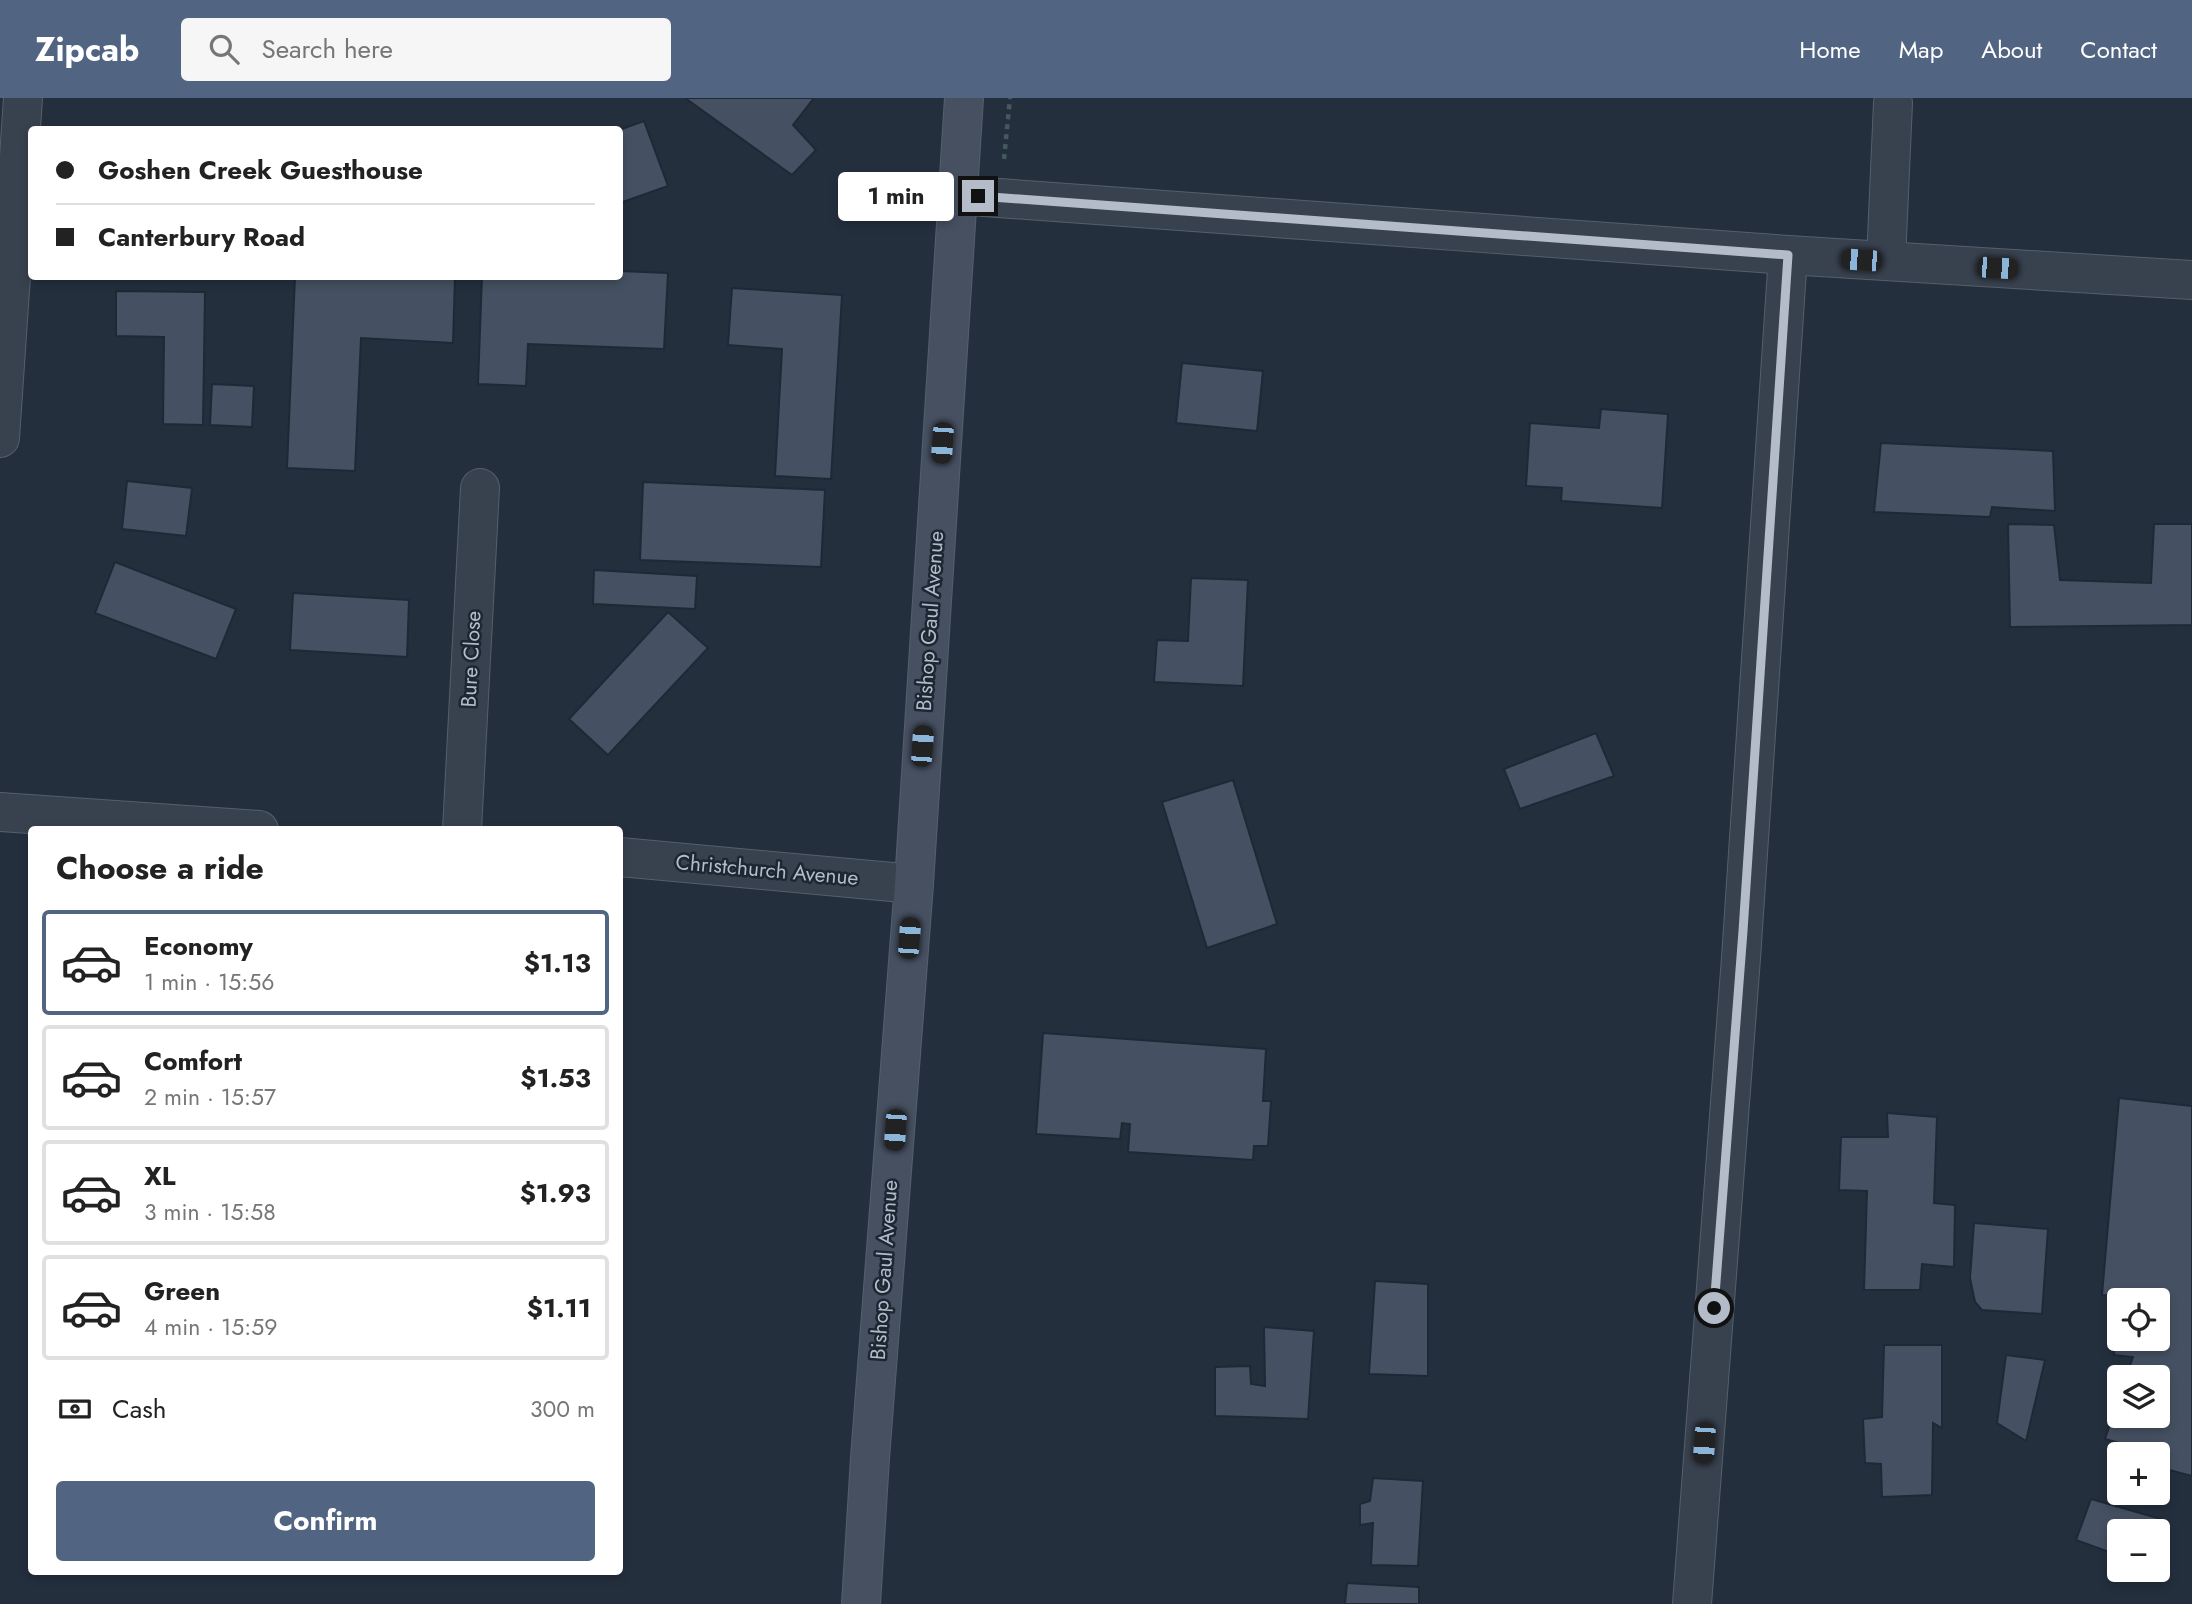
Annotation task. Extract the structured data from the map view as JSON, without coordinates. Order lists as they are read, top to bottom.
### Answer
{
  "streets": {
    "main road": ["Bishop Gaul Avenue"],
    "street": ["Bure Close", "Christchurch Avenue"]
  },
  "crossings": [
    ["Bishop Gaul Avenue", "Christchurch Avenue"]
  ],
  "page": {
    "header": "Zipcab",
    "search": "Search here",
    "nav": [
      "Home",
      "Map",
      "About",
      "Contact"
    ],
    "banner": ["Goshen Creek Guesthouse", "Canterbury Road"],
    "bubble": "1 min",
    "heading": "Choose a ride",
    "list": [
      {
        "name": "Economy",
        "note": "1 min · 15:56",
        "value": "$1.13"
      },
      {
        "name": "Comfort",
        "note": "2 min · 15:57",
        "value": "$1.53"
      },
      {
        "name": "XL",
        "note": "3 min · 15:58",
        "value": "$1.93"
      },
      {
        "name": "Green",
        "note": "4 min · 15:59",
        "value": "$1.11"
      }
    ],
    "map_buttons": ["+", "−"],
    "pay": ["Cash", "300 m"],
    "buttons": "Confirm"
  }
}
